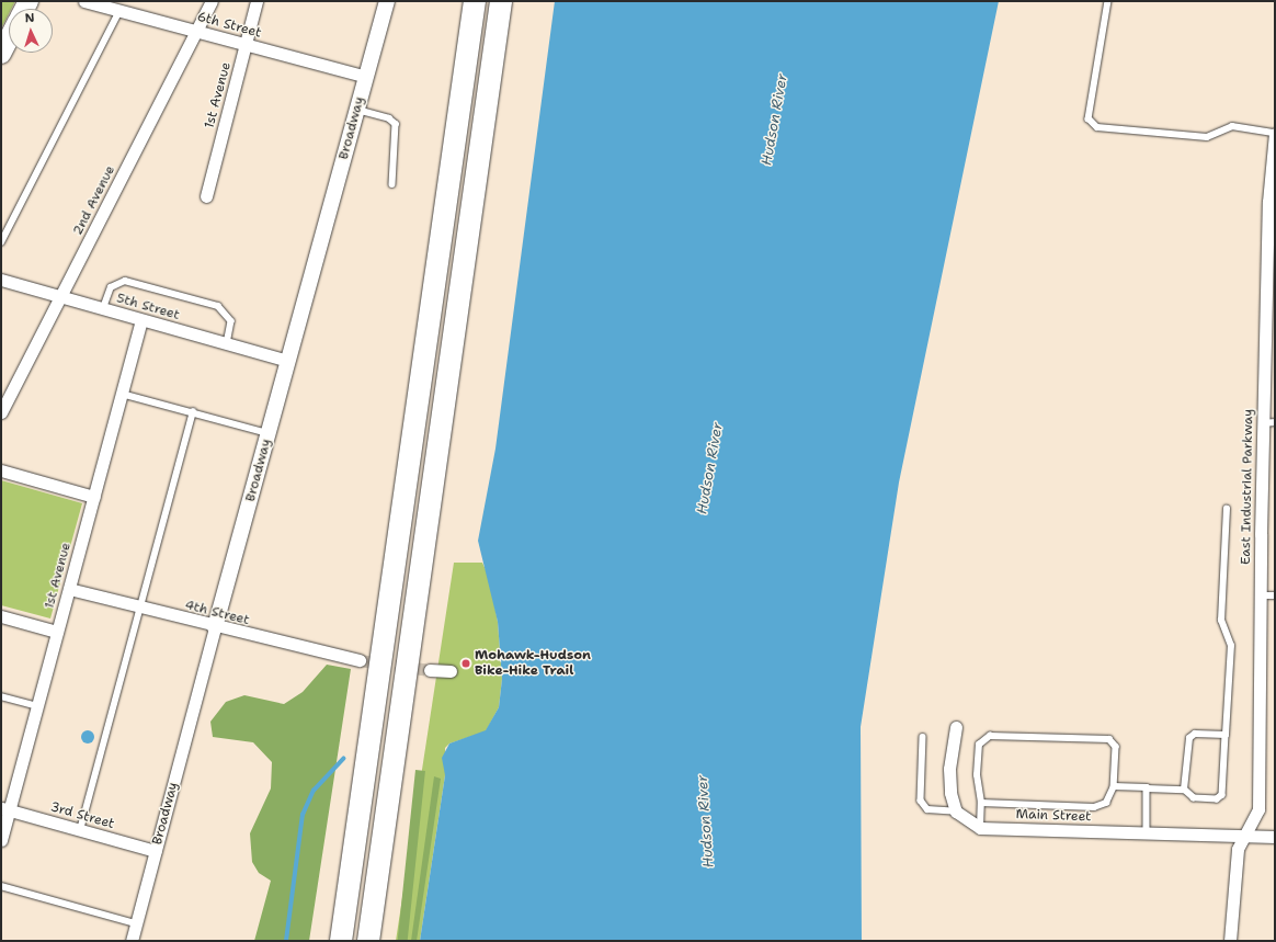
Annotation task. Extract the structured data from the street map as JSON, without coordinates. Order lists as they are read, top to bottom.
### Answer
{
  "streets": {
    "street": [
      "6th Street",
      "1st Avenue",
      "Broadway",
      "2nd Avenue",
      "5th Street",
      "East Industrial Parkway",
      "4th Street",
      "3rd Street",
      "Main Street"
    ]
  },
  "crossings": [
    ["6th Street", "1st Avenue"],
    ["6th Street", "Broadway"],
    ["6th Street", "2nd Avenue"],
    ["1st Avenue", "5th Street"],
    ["1st Avenue", "4th Street"],
    ["1st Avenue", "3rd Street"],
    ["Broadway", "5th Street"],
    ["Broadway", "4th Street"],
    ["Broadway", "3rd Street"],
    ["2nd Avenue", "5th Street"],
    ["East Industrial Parkway", "Main Street"]
  ],
  "water": ["Hudson River"],
  "places": ["Mohawk-Hudson Bike-Hike Trail"],
  "north": "top"
}
